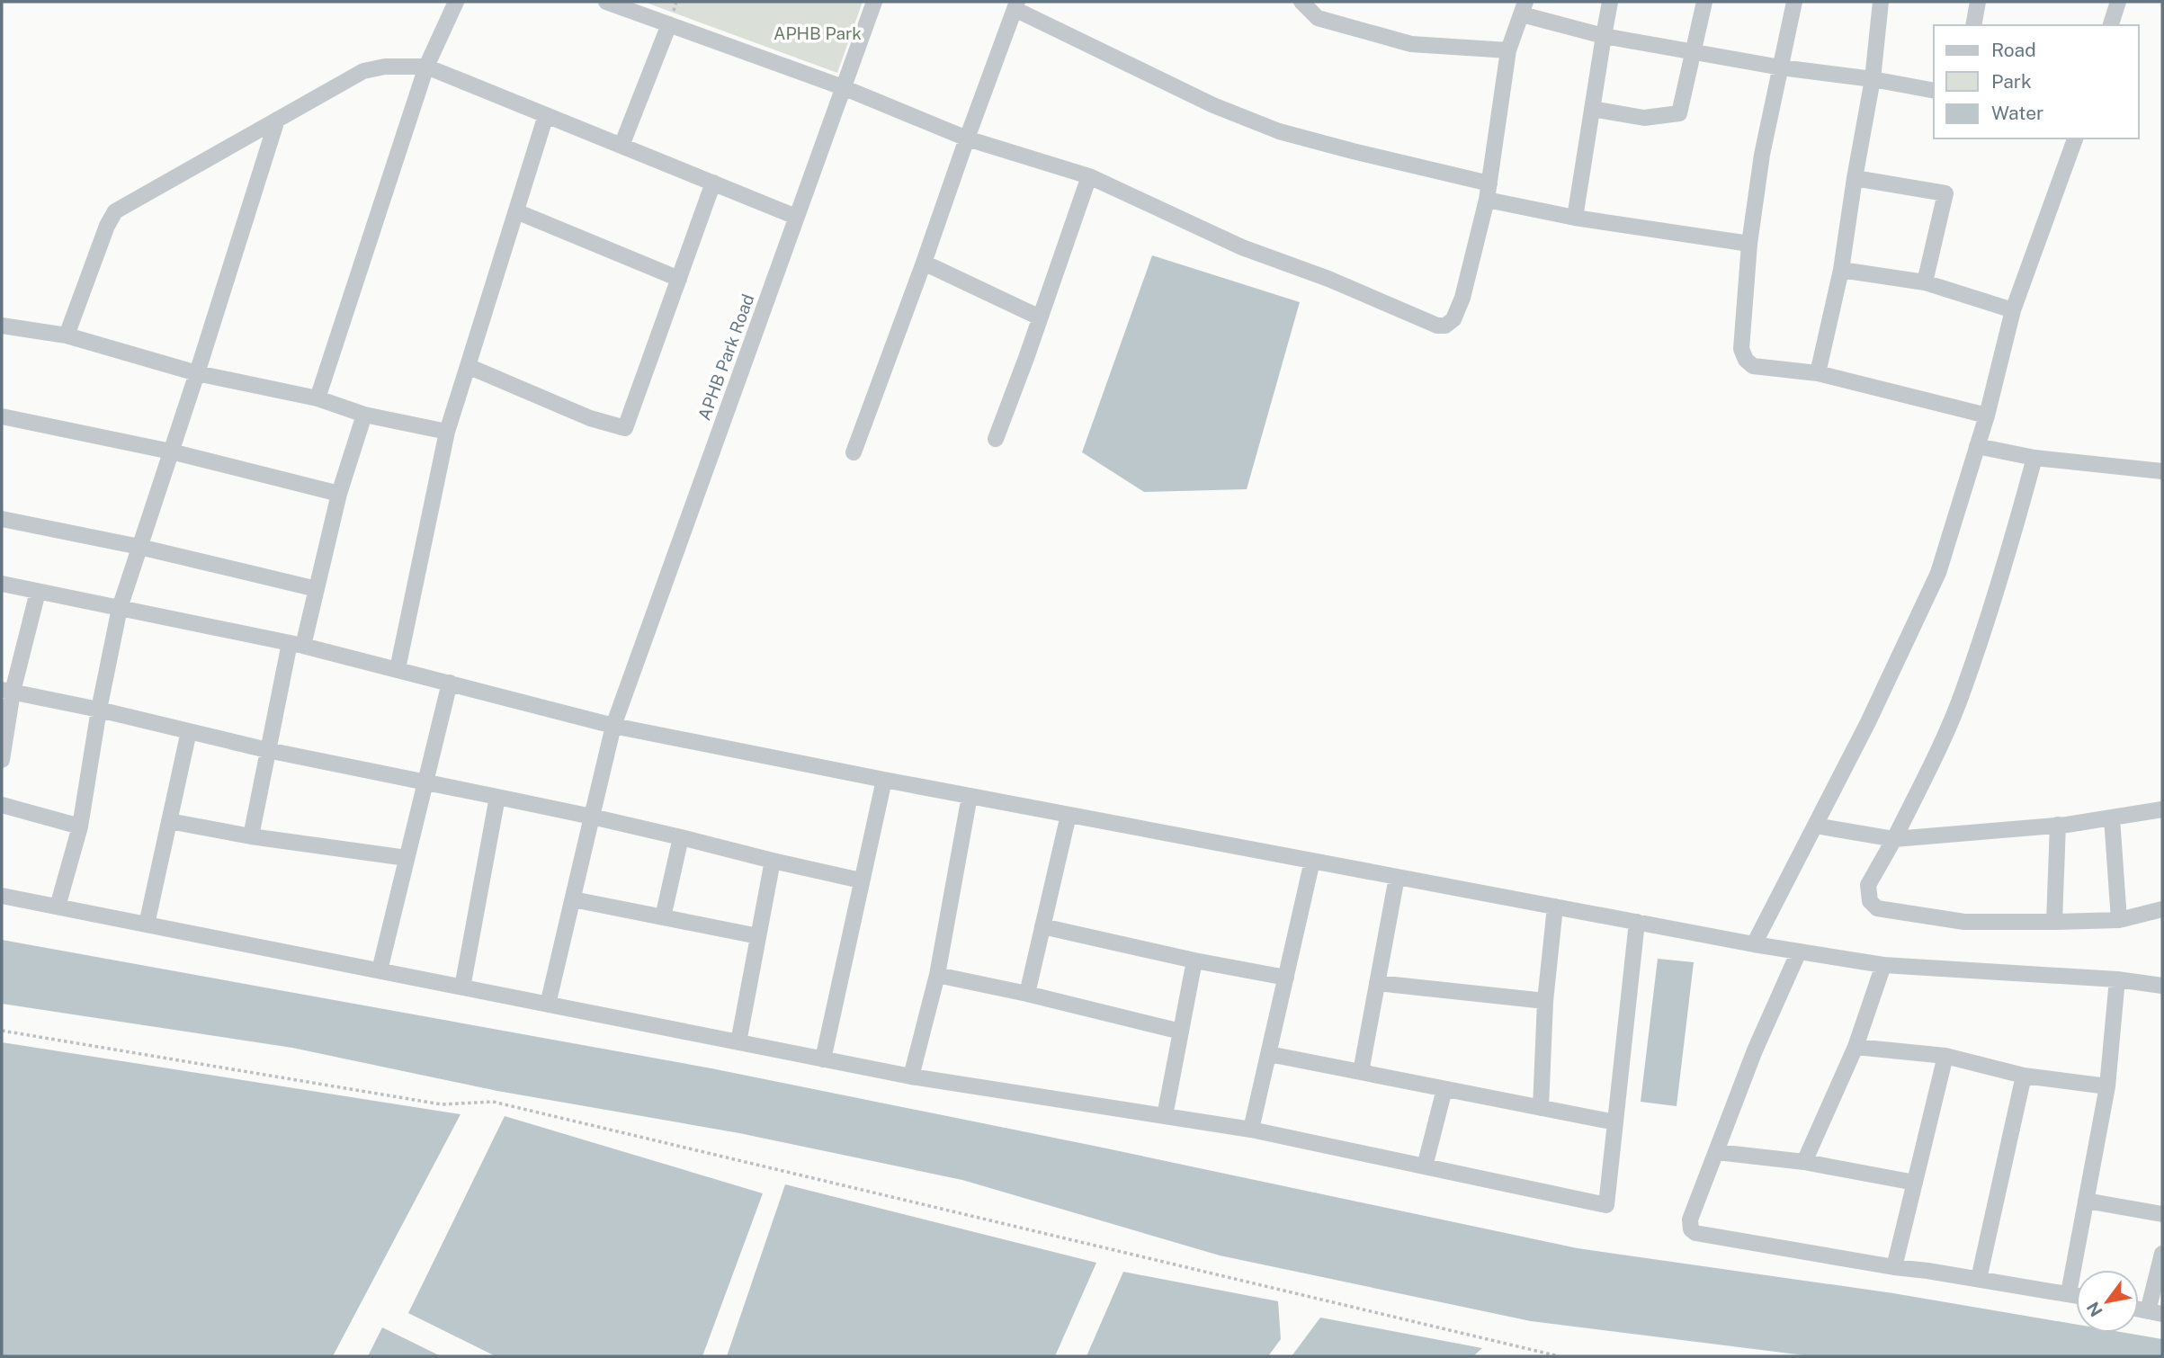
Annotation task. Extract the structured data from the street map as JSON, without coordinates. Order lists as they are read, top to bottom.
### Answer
{
  "streets": {
    "street": ["APHB Park Road"]
  },
  "parks": ["APHB Park"],
  "legend": ["Road", "Park", "Water"],
  "north": "bottom left"
}
